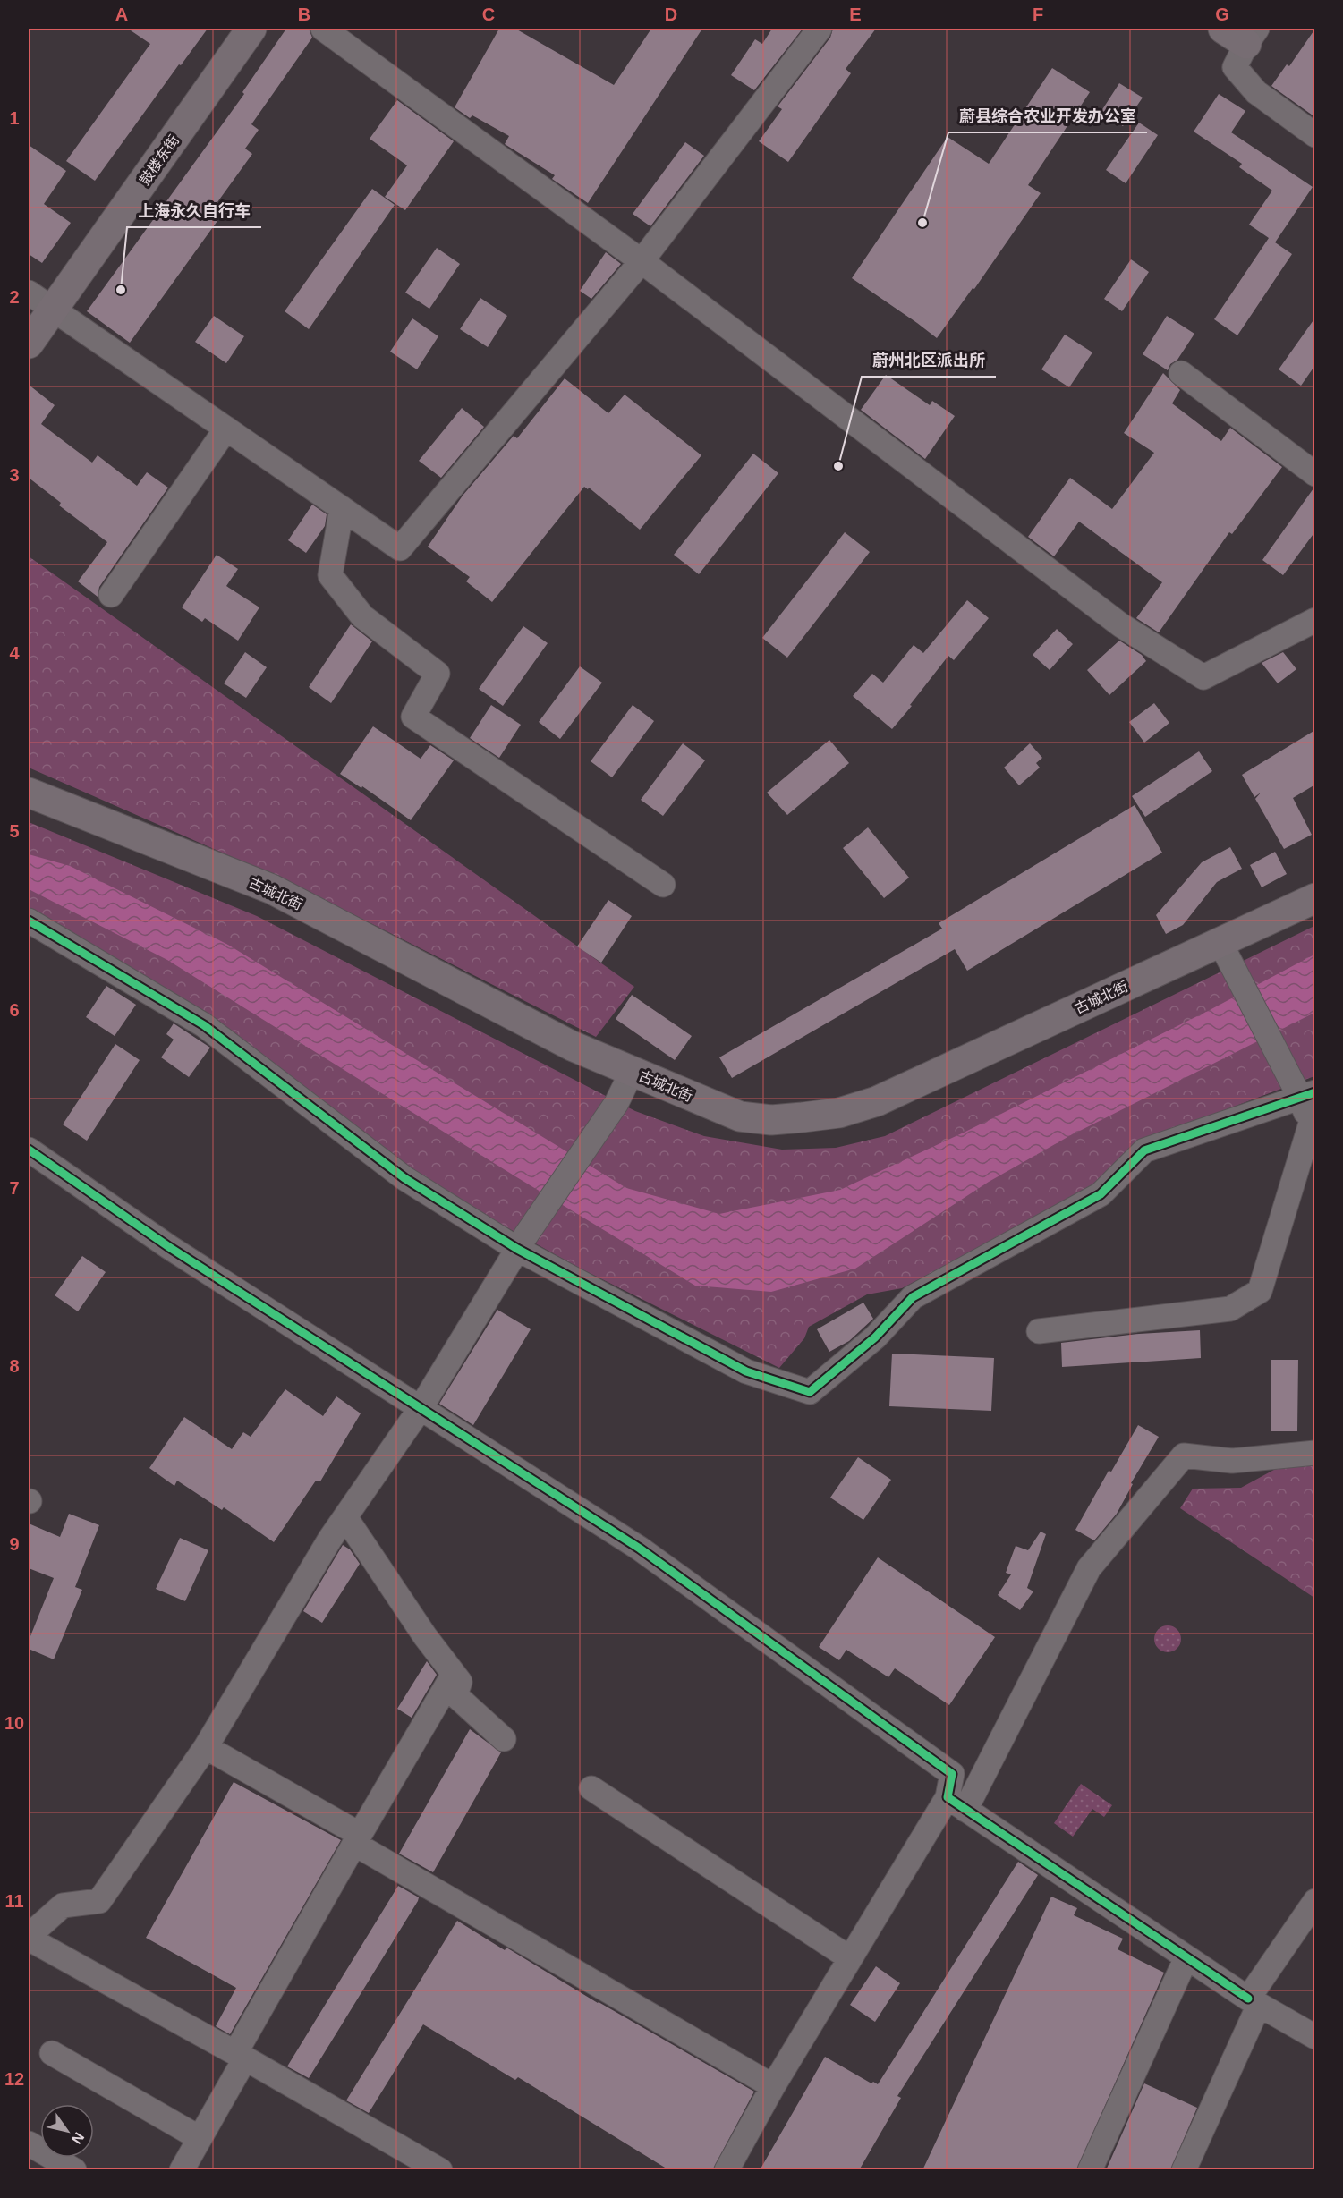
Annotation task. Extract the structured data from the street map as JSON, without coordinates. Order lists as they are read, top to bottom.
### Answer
{
  "streets": {
    "main road": ["鼓楼东街", "古城北街"]
  },
  "places": ["蔚县综合农业开发办公室", "上海永久自行车", "蔚州北区派出所"],
  "north": "bottom right",
  "grid": {
    "columns": [
      "A",
      "B",
      "C",
      "D",
      "E",
      "F",
      "G"
    ],
    "rows": [
      "1",
      "2",
      "3",
      "4",
      "5",
      "6",
      "7",
      "8",
      "9",
      "10",
      "11",
      "12"
    ]
  }
}
